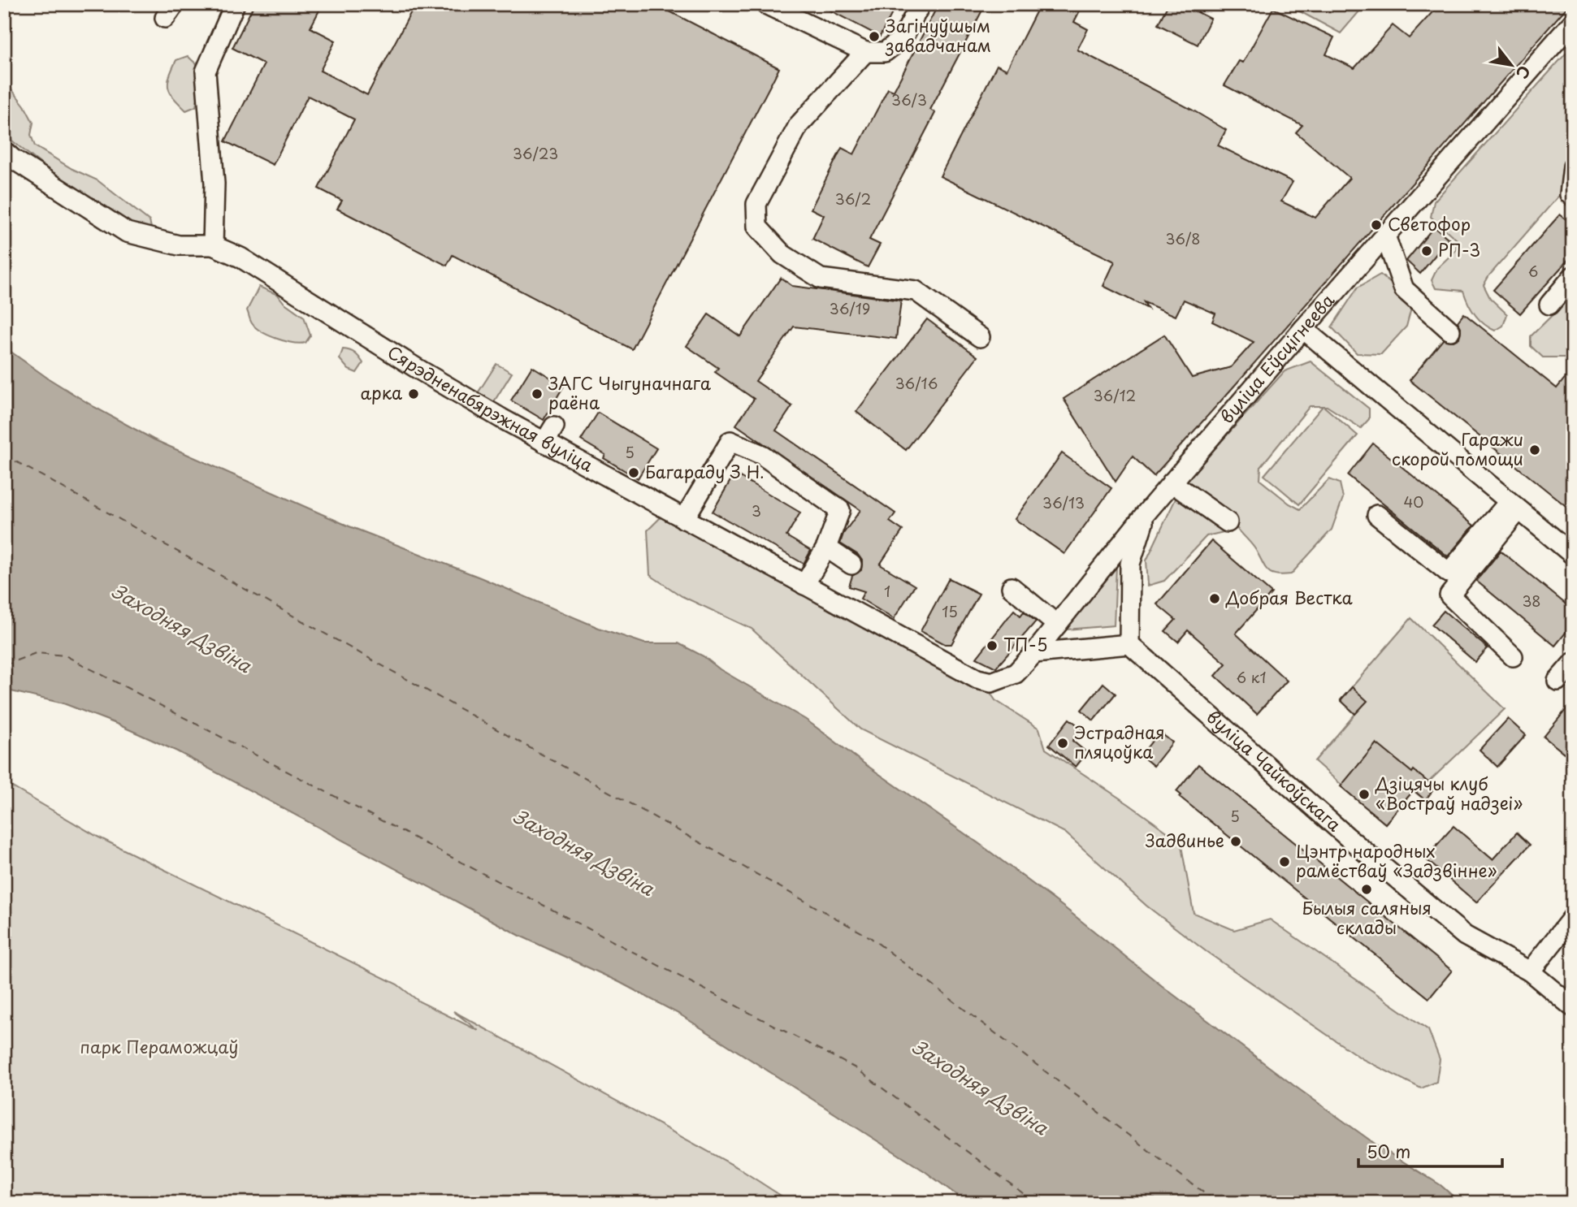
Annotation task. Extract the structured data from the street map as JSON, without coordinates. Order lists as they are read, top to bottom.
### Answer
{
  "streets": {
    "street": ["вуліца Еўсцігнеева", "Сярэдненабярэжная вуліца", "вуліца Чайкоўскага"]
  },
  "crossings": [
    ["вуліца Еўсцігнеева", "Сярэдненабярэжная вуліца"]
  ],
  "water": ["Заходняя Дзвіна"],
  "parks": ["парк Пераможцаў"],
  "places": [
    "Загінуўшым завадчанам",
    "Светофор",
    "РП-3",
    "арка",
    "ЗАГС Чыгуначнага раёна",
    "Гаражи скорой помощи",
    "Багараду З Н.",
    "Добрая Вестка",
    "ТП-5",
    "Эстрадная пляцоўка",
    "Дзіцячы клуб «Востраў надзеі»",
    "Задвинье",
    "Цэнтр народных рамёстваў «Задзвінне»",
    "Былыя саляныя склады"
  ],
  "house_numbers": [
    "36/3",
    "36/23",
    "36/2",
    "36/8",
    "6",
    "36/19",
    "36/16",
    "36/12",
    "5",
    "40",
    "36/13",
    "3",
    "1",
    "38",
    "15",
    "6 к1",
    "5"
  ],
  "scale_bar": "50 m",
  "north": "bottom right"
}
